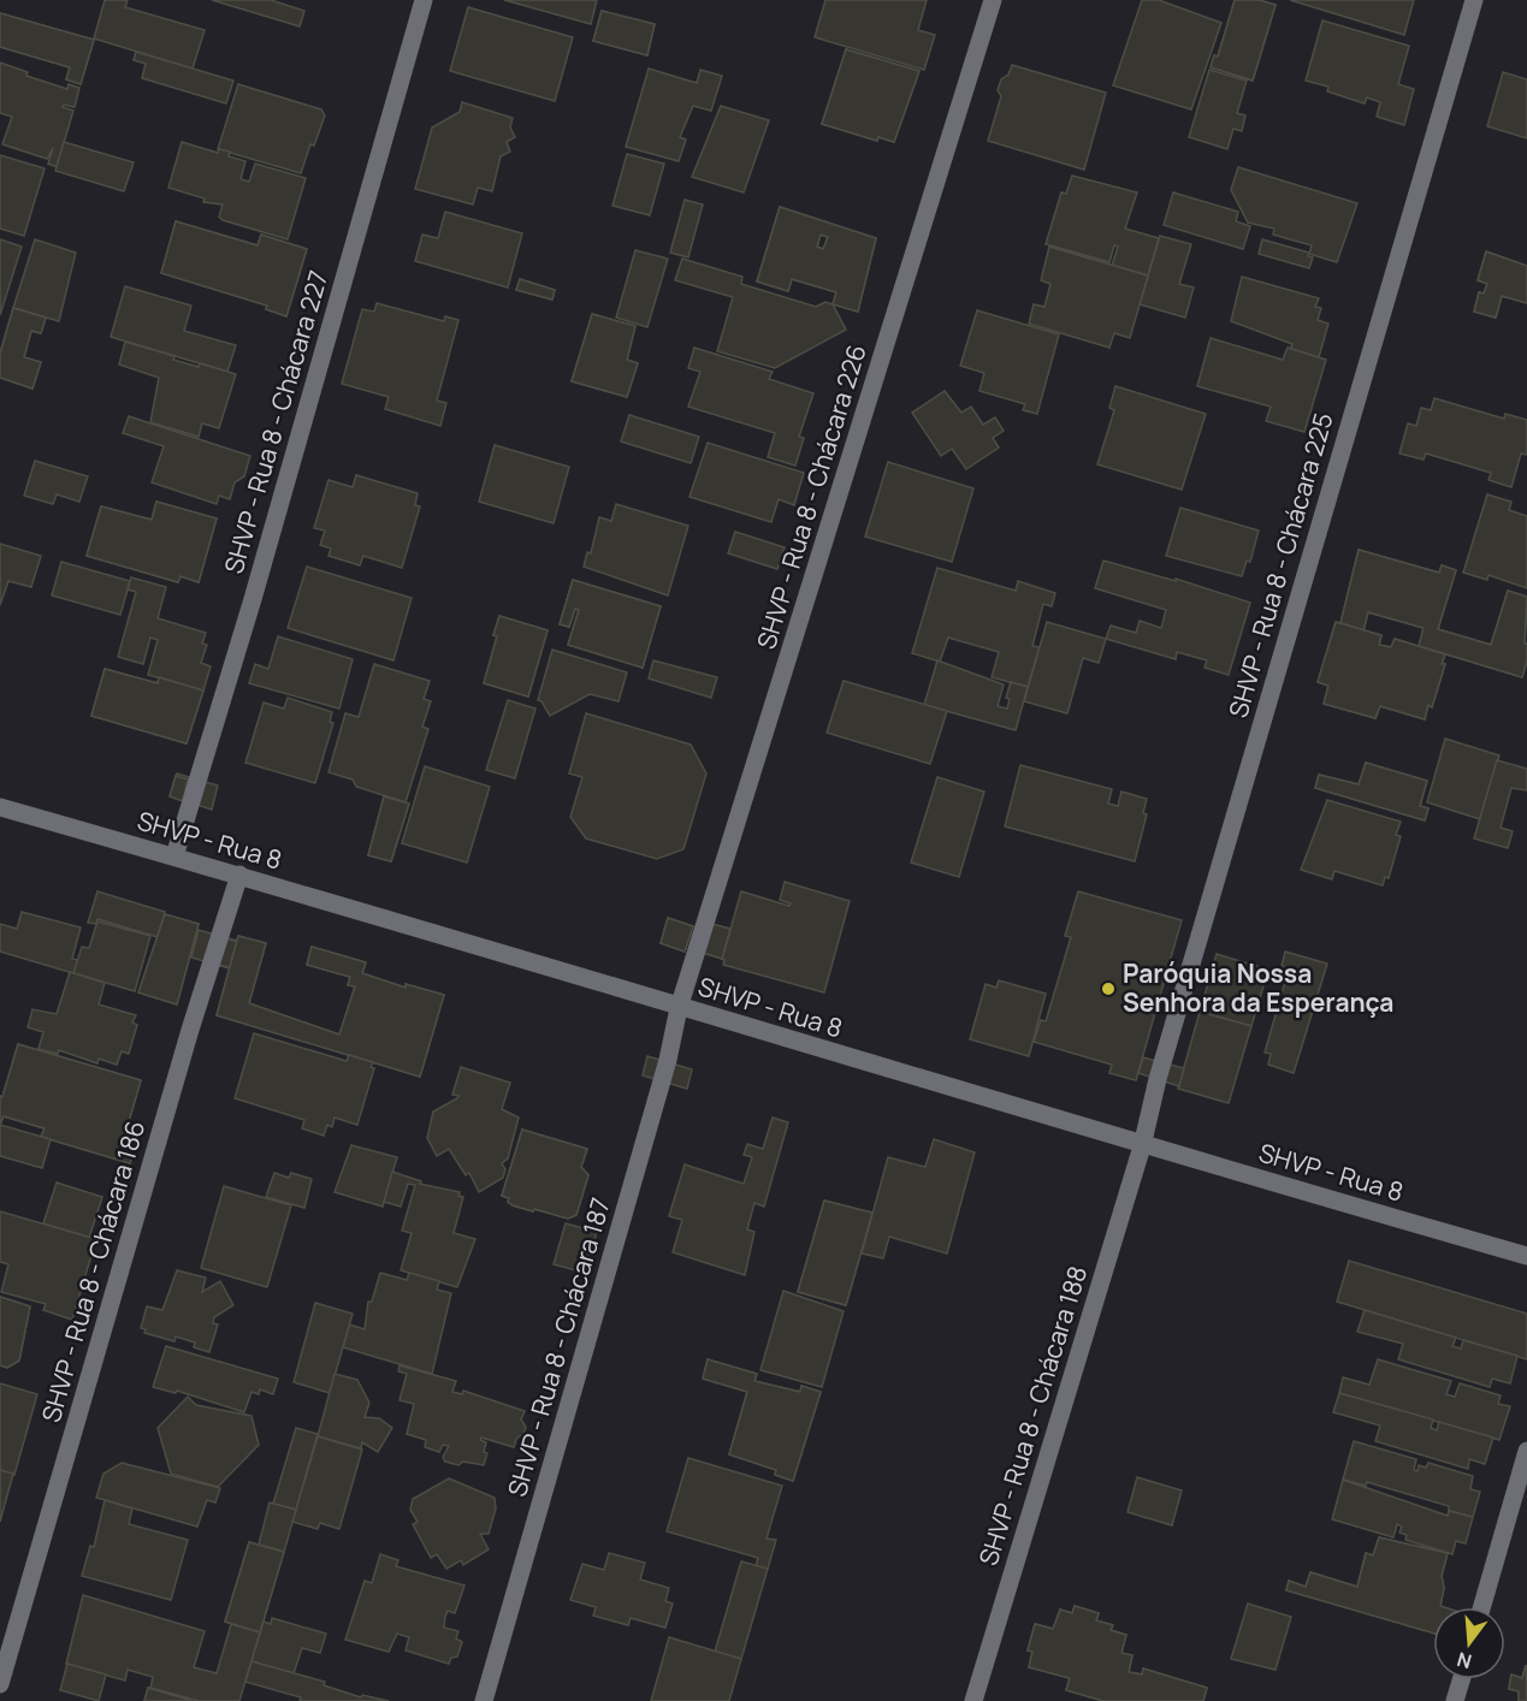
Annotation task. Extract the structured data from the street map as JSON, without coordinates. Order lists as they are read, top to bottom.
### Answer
{
  "streets": {
    "street": [
      "SHVP - Rua 8 - Chácara 227",
      "SHVP - Rua 8 - Chácara 226",
      "SHVP - Rua 8 - Chácara 225",
      "SHVP - Rua 8",
      "SHVP - Rua 8 - Chácara 186",
      "SHVP - Rua 8 - Chácara 187",
      "SHVP - Rua 8 - Chácara 188"
    ]
  },
  "crossings": [
    ["SHVP - Rua 8 - Chácara 227", "SHVP - Rua 8"],
    ["SHVP - Rua 8 - Chácara 226", "SHVP - Rua 8"],
    ["SHVP - Rua 8 - Chácara 226", "SHVP - Rua 8 - Chácara 187"],
    ["SHVP - Rua 8 - Chácara 225", "SHVP - Rua 8"],
    ["SHVP - Rua 8 - Chácara 225", "SHVP - Rua 8 - Chácara 188"],
    ["SHVP - Rua 8", "SHVP - Rua 8 - Chácara 186"],
    ["SHVP - Rua 8", "SHVP - Rua 8 - Chácara 187"],
    ["SHVP - Rua 8", "SHVP - Rua 8 - Chácara 188"]
  ],
  "places": ["Paróquia Nossa Senhora da Esperança"],
  "north": "bottom"
}
